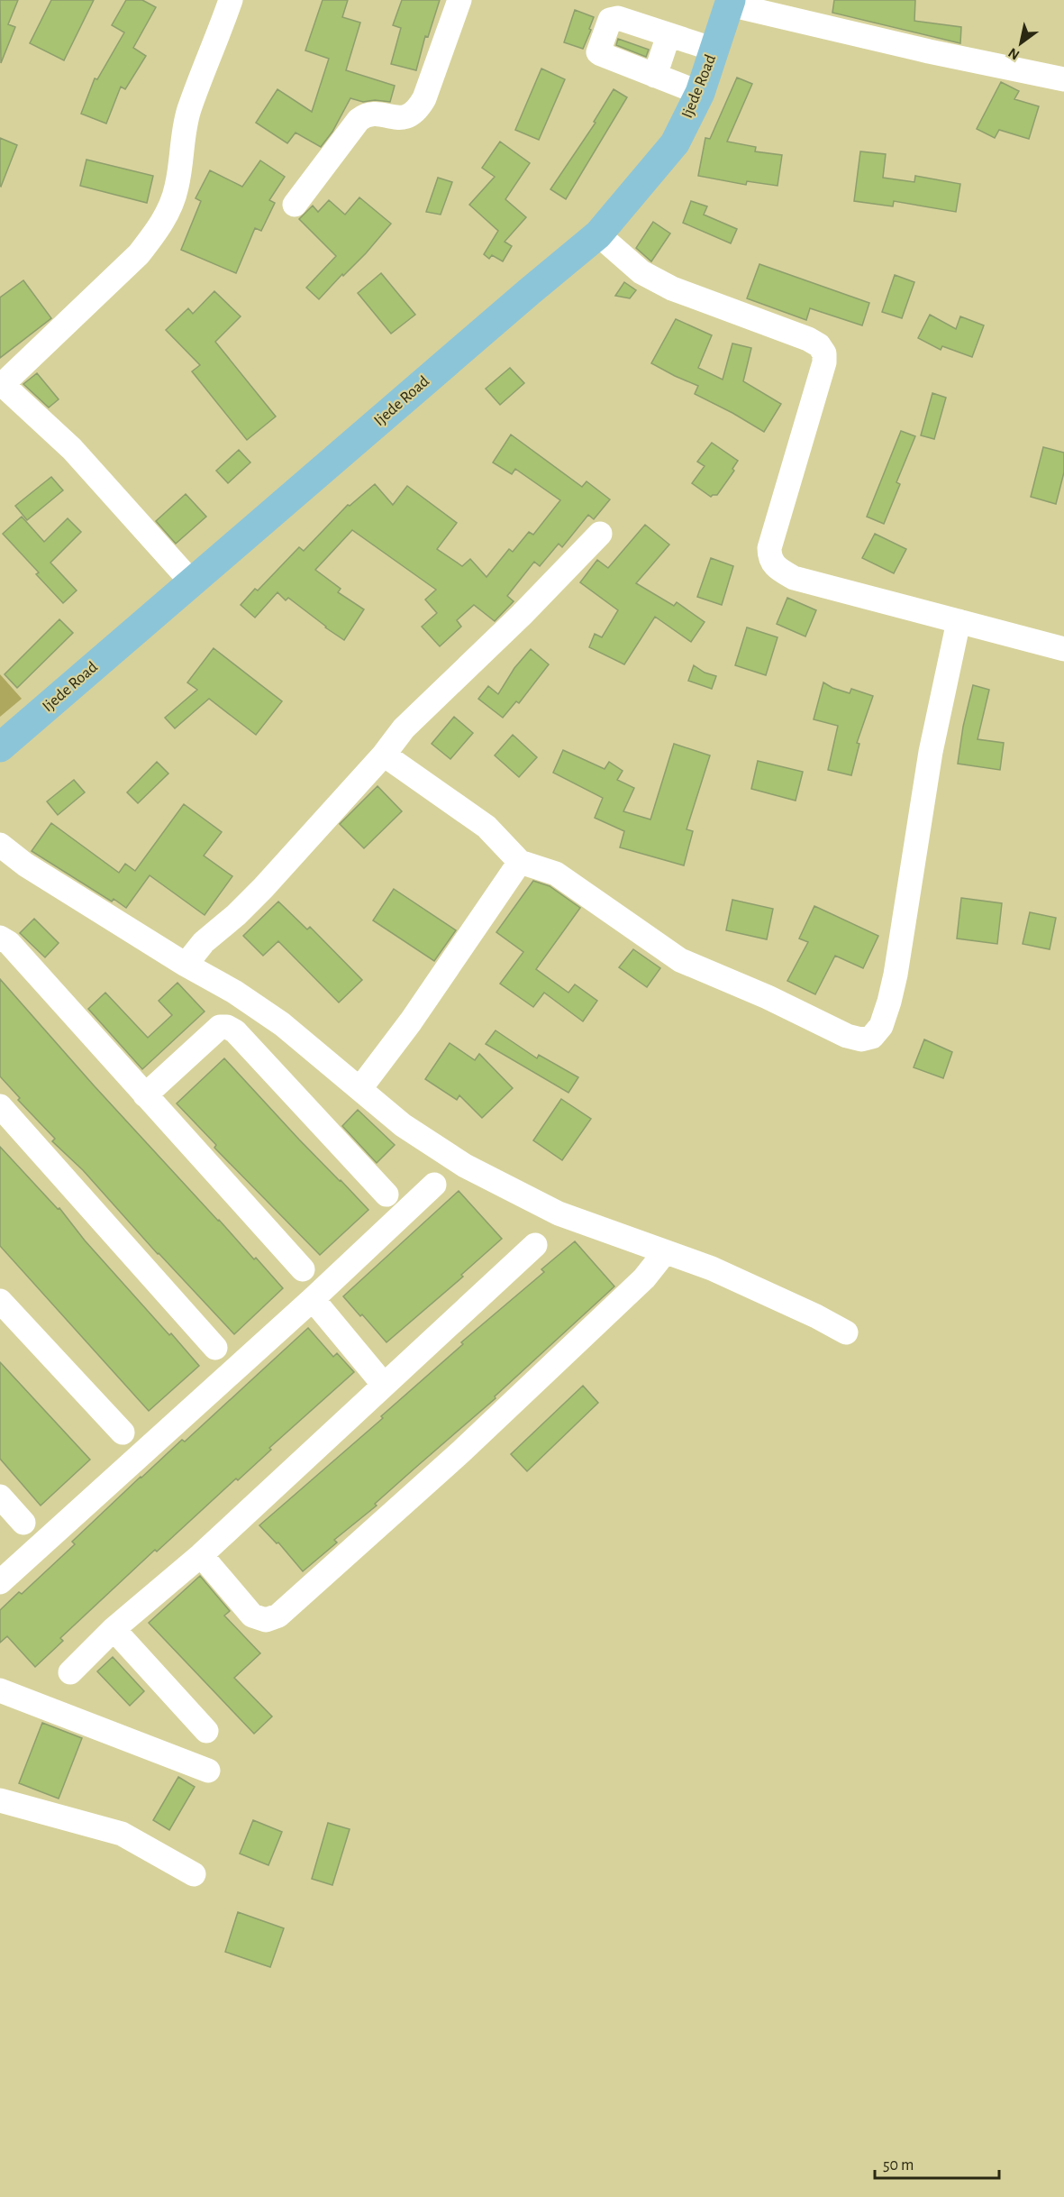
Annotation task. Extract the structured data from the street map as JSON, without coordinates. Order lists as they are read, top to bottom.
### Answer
{
  "streets": {
    "main road": ["Ijede Road"]
  },
  "scale_bar": "50 m",
  "north": "bottom left"
}
